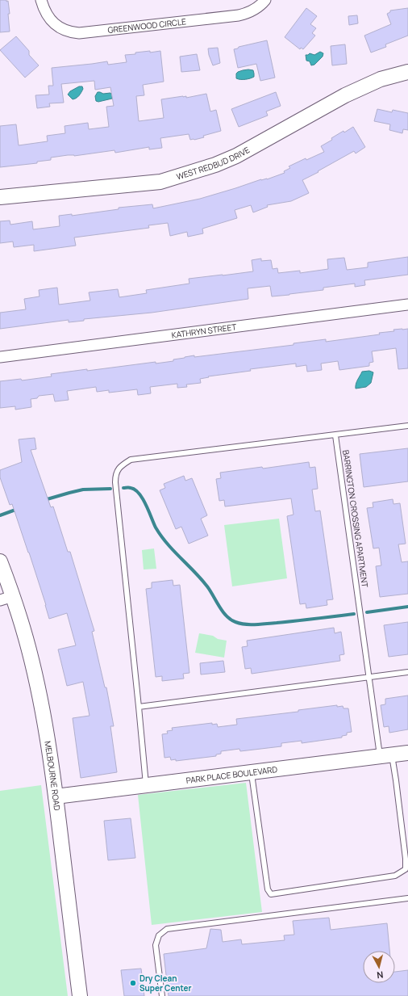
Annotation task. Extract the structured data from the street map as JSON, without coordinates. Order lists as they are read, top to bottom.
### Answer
{
  "streets": {
    "street": [
      "GREENWOOD CIRCLE",
      "WEST REDBUD DRIVE",
      "KATHRYN STREET",
      "PARK PLACE BOULEVARD",
      "MELBOURNE ROAD"
    ],
    "lane": ["BARRINGTON CROSSING APARTMENT"]
  },
  "crossings": [
    ["BARRINGTON CROSSING APARTMENT", "PARK PLACE BOULEVARD"],
    ["PARK PLACE BOULEVARD", "MELBOURNE ROAD"]
  ],
  "places": ["Dry Clean Super Center"],
  "north": "bottom"
}
